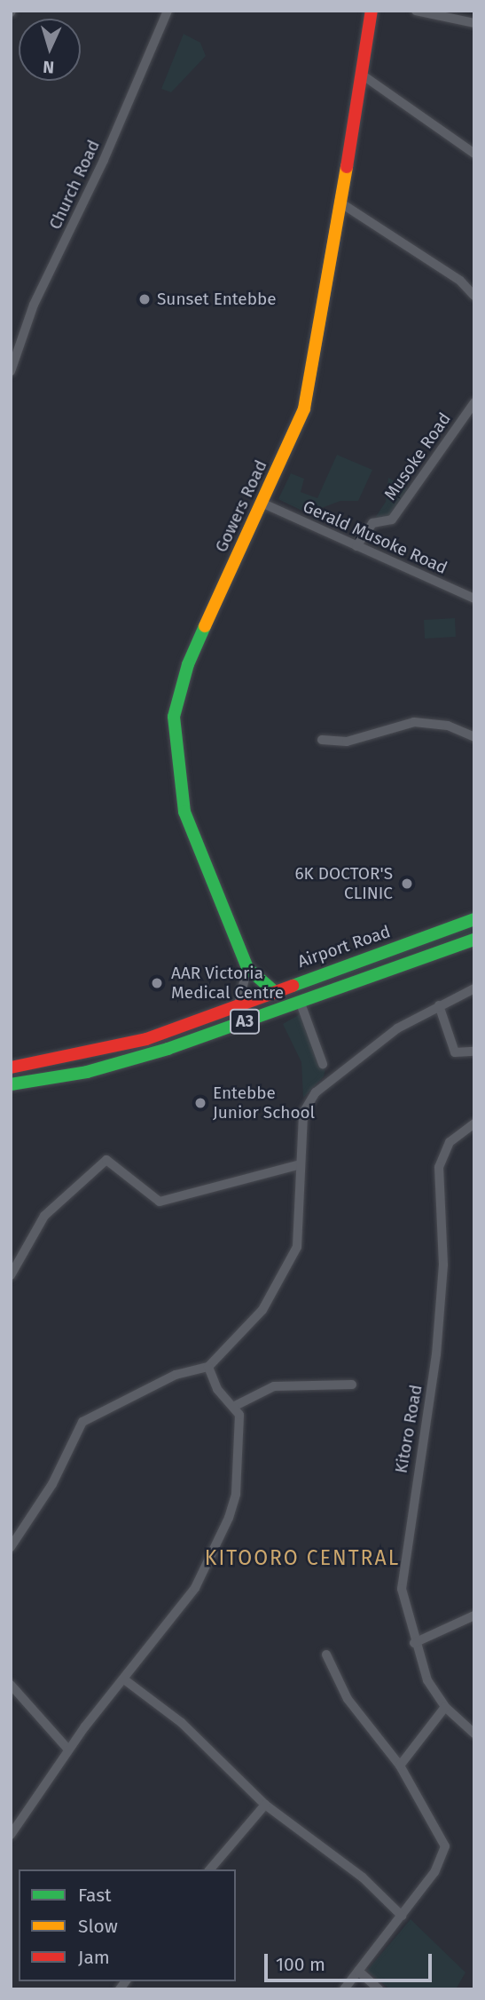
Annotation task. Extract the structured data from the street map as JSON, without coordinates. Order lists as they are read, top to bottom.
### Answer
{
  "streets": {
    "main road": ["Gowers Road", "Airport Road", "A3"],
    "street": [
      "Church Road",
      "Musoke Road",
      "Gerald Musoke Road",
      "Kitoro Road"
    ]
  },
  "crossings": [
    ["Musoke Road", "Gerald Musoke Road"],
    ["Gowers Road", "Gerald Musoke Road"],
    ["Gowers Road", "Airport Road"]
  ],
  "districts": ["KITOORO CENTRAL"],
  "places": [
    "Sunset Entebbe",
    "6K DOCTOR'S CLINIC",
    "AAR Victoria Medical Centre",
    "Entebbe Junior School"
  ],
  "legend": ["Fast", "Slow", "Jam"],
  "scale_bar": "100 m",
  "north": "bottom"
}
